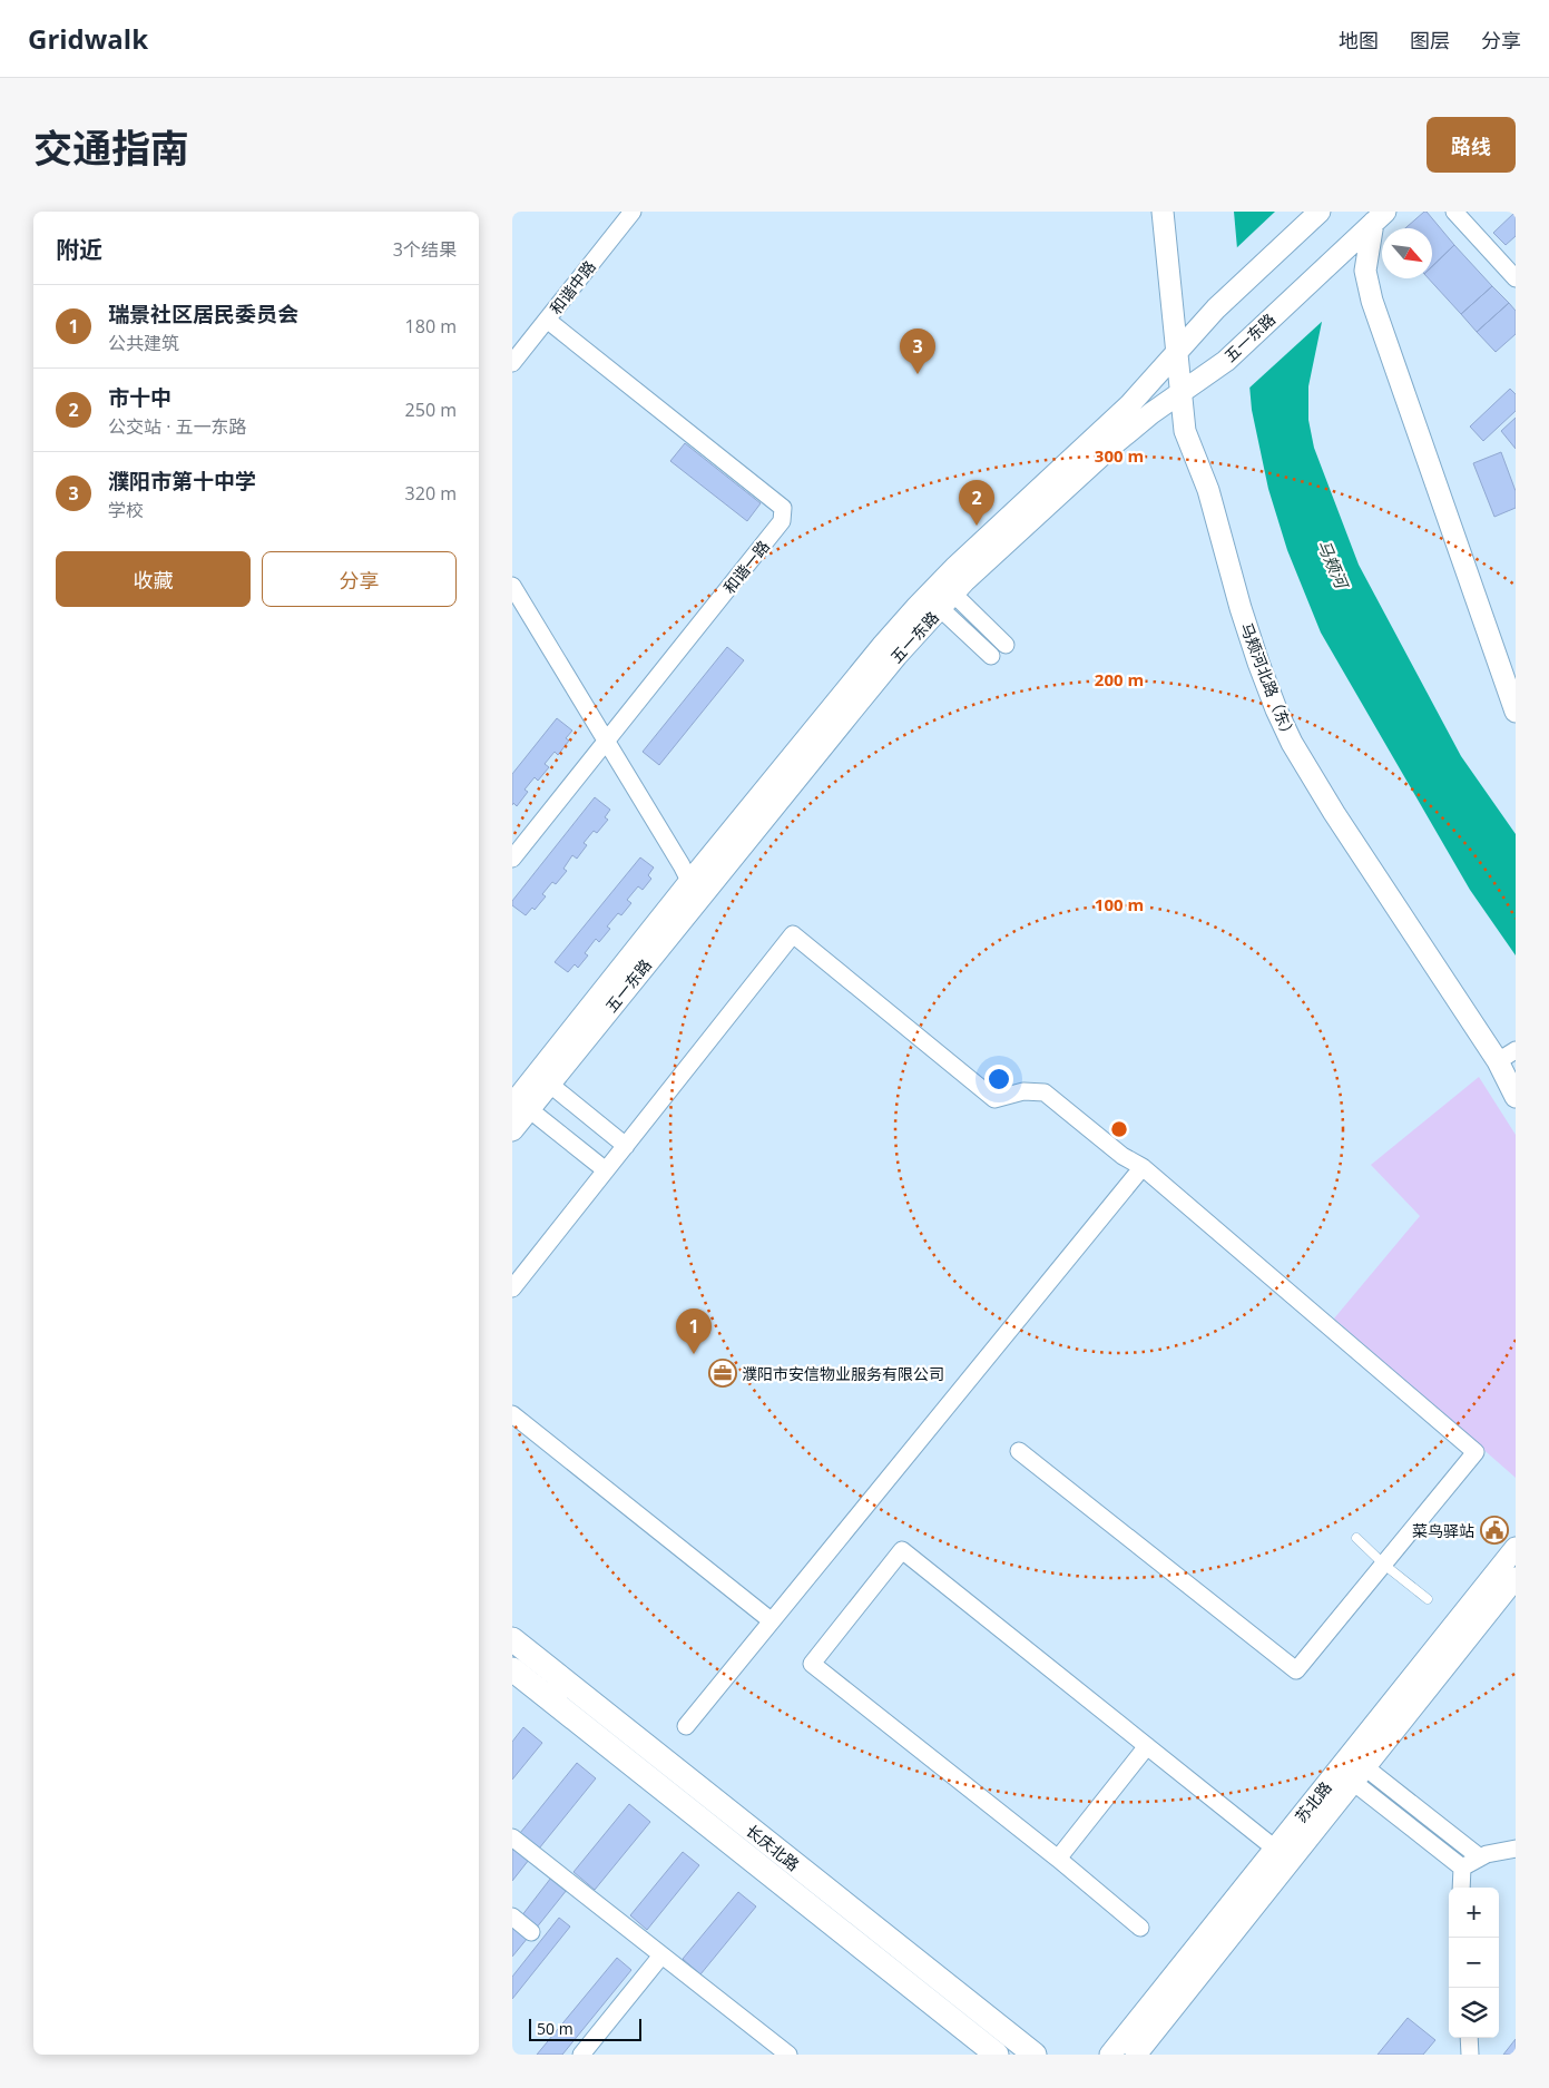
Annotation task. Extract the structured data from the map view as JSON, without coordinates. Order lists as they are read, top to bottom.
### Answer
{
  "streets": {
    "main road": ["长庆北路"],
    "street": [
      "和谐中路",
      "五一东路",
      "和谐一路",
      "马颊河北路（东）",
      "苏北路"
    ]
  },
  "crossings": [
    ["和谐中路", "和谐一路"],
    ["五一东路", "马颊河北路（东）"]
  ],
  "water": ["马颊河"],
  "places": {
    "office": ["濮阳市安信物业服务有限公司"],
    "public building": ["菜鸟驿站"]
  },
  "scale_bar": "50 m",
  "north": "bottom right",
  "page": {
    "header": "Gridwalk",
    "nav": ["地图", "图层", "分享"],
    "title": "交通指南",
    "buttons": [
      "路线",
      ["收藏", "分享"]
    ],
    "heading": ["附近", "3个结果"],
    "list": [
      {
        "mark": "1",
        "name": "瑞景社区居民委员会",
        "note": "公共建筑",
        "value": "180 m"
      },
      {
        "mark": "2",
        "name": "市十中",
        "note": "公交站 · 五一东路",
        "value": "250 m"
      },
      {
        "mark": "3",
        "name": "濮阳市第十中学",
        "note": "学校",
        "value": "320 m"
      }
    ],
    "pins": ["3", "2", "1"],
    "map_buttons": ["+", "−"],
    "scale": "50 m"
  },
  "rings": ["300 m", "200 m", "100 m"]
}
